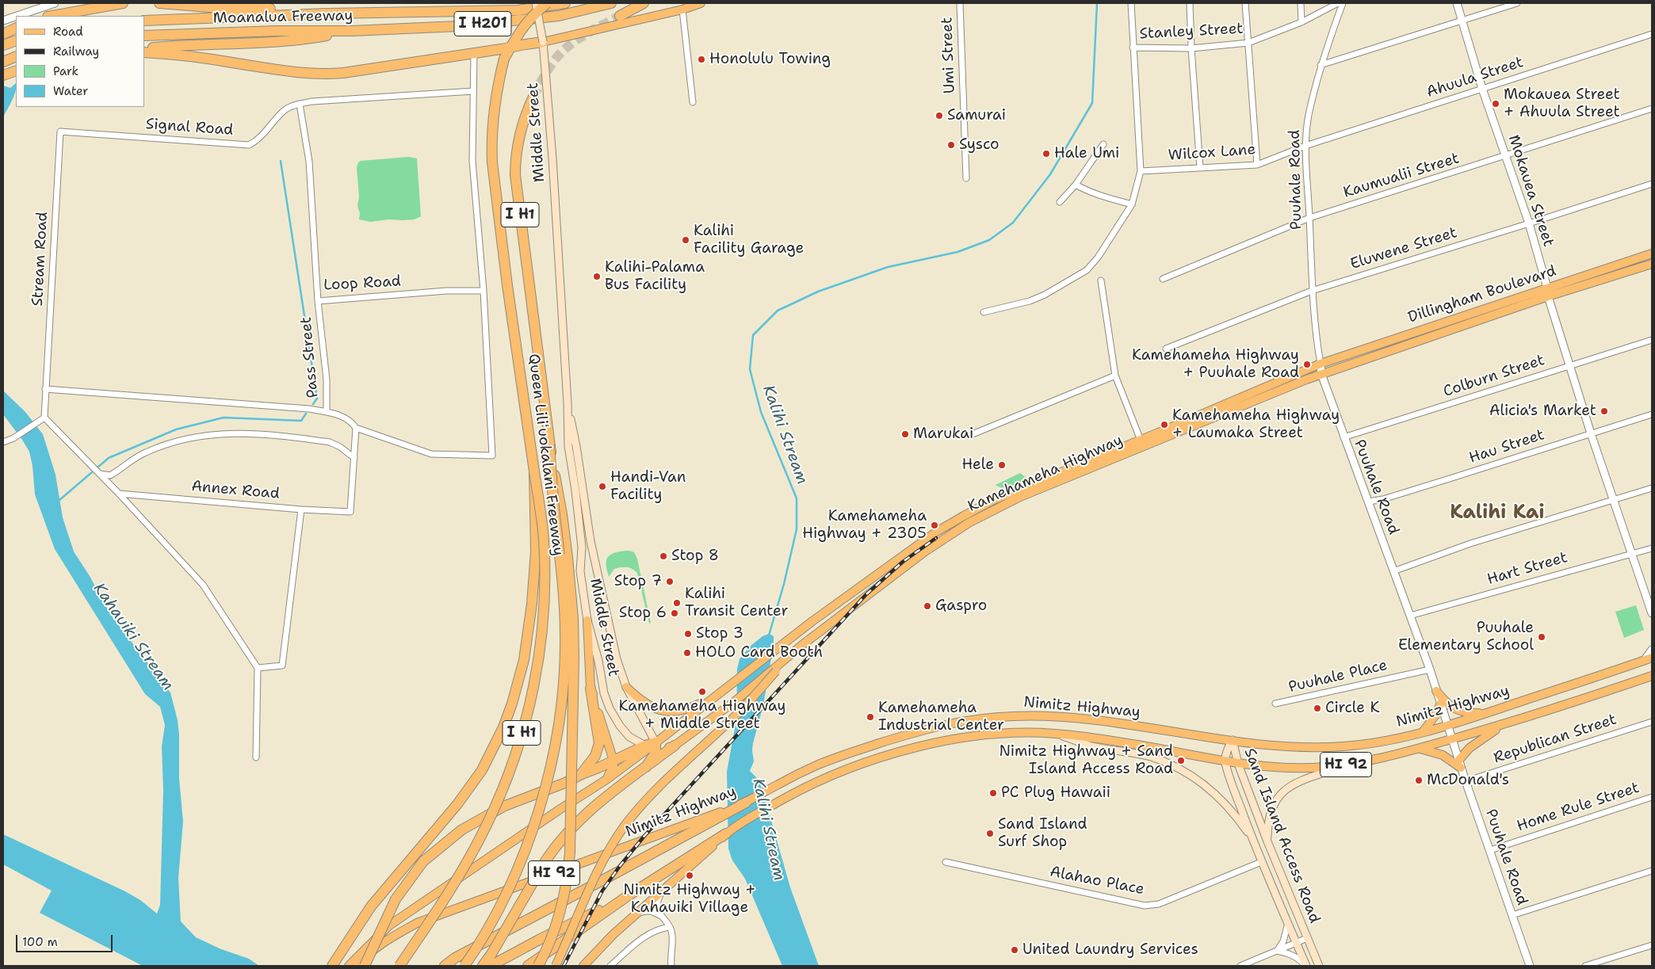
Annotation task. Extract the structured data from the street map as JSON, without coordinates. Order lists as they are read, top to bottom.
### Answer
{
  "streets": {
    "highway": [
      "Moanalua Freeway",
      "I H201",
      "I H1",
      "Queen Liliʻuokalani Freeway"
    ],
    "main road": [
      "Middle Street",
      "Dillingham Boulevard",
      "Kamehameha Highway",
      "Nimitz Highway",
      "HI 92",
      "Sand Island Access Road"
    ],
    "street": [
      "Stanley Street",
      "Umi Street",
      "Ahuula Street",
      "Signal Road",
      "Wilcox Lane",
      "Kaumualii Street",
      "Puuhale Road",
      "Mokauea Street",
      "Eluwene Street",
      "Stream Road",
      "Loop Road",
      "Pass Street",
      "Colburn Street",
      "Hau Street",
      "Annex Road",
      "Hart Street",
      "Puuhale Place",
      "Republican Street",
      "Home Rule Street",
      "Alahao Place"
    ]
  },
  "crossings": [
    ["Ahuula Street", "Wilcox Lane"],
    ["Ahuula Street", "Puuhale Road"],
    ["Ahuula Street", "Mokauea Street"],
    ["Signal Road", "Stream Road"],
    ["Signal Road", "Loop Road"],
    ["Wilcox Lane", "Puuhale Road"],
    ["Kaumualii Street", "Puuhale Road"],
    ["Kaumualii Street", "Mokauea Street"],
    ["Puuhale Road", "Eluwene Street"],
    ["Puuhale Road", "Dillingham Boulevard"],
    ["Puuhale Road", "Colburn Street"],
    ["Puuhale Road", "Hau Street"],
    ["Puuhale Road", "Kamehameha Highway"],
    ["Puuhale Road", "Hart Street"],
    ["Puuhale Road", "Puuhale Place"],
    ["Puuhale Road", "Nimitz Highway"],
    ["Puuhale Road", "Republican Street"],
    ["Puuhale Road", "Home Rule Street"],
    ["Mokauea Street", "Eluwene Street"],
    ["Mokauea Street", "Dillingham Boulevard"],
    ["Mokauea Street", "Colburn Street"],
    ["Mokauea Street", "Hau Street"],
    ["Mokauea Street", "Hart Street"],
    ["Loop Road", "Pass Street"],
    ["Dillingham Boulevard", "Kamehameha Highway"],
    ["Nimitz Highway", "Sand Island Access Road"],
    ["Sand Island Access Road", "Alahao Place"]
  ],
  "districts": ["Kalihi Kai"],
  "water": ["Kalihi Stream", "Kahauiki Stream"],
  "places": [
    "Honolulu Towing",
    "Mokauea Street + Ahuula Street",
    "Samurai",
    "Sysco",
    "Hale Umi",
    "Kalihi Facility Garage",
    "Kalihi-Palama Bus Facility",
    "Kamehameha Highway + Puuhale Road",
    "Alicia's Market",
    "Kamehameha Highway + Laumaka Street",
    "Marukai",
    "Hele",
    "Handi-Van Facility",
    "Kamehameha Highway + 2305",
    "Stop 8",
    "Stop 7",
    "Kalihi Transit Center",
    "Gaspro",
    "Stop 6",
    "Stop 3",
    "Puuhale Elementary School",
    "HOLO Card Booth",
    "Kamehameha Highway + Middle Street",
    "Circle K",
    "Kamehameha Industrial Center",
    "Nimitz Highway + Sand Island Access Road",
    "McDonald's",
    "PC Plug Hawaii",
    "Sand Island Surf Shop",
    "Nimitz Highway + Kahauiki Village",
    "United Laundry Services"
  ],
  "legend": [
    "Road",
    "Railway",
    "Park",
    "Water"
  ],
  "scale_bar": "100 m"
}
